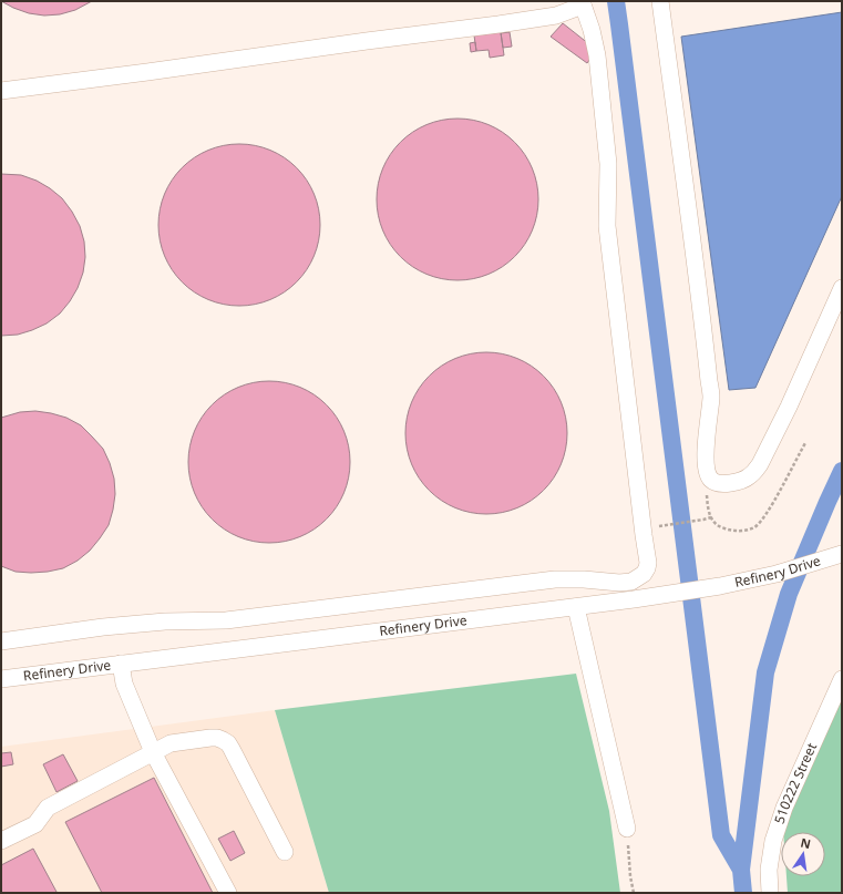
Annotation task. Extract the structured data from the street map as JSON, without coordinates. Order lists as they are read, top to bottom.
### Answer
{
  "streets": {
    "street": ["Refinery Drive", "510222 Street"]
  },
  "north": "top"
}
